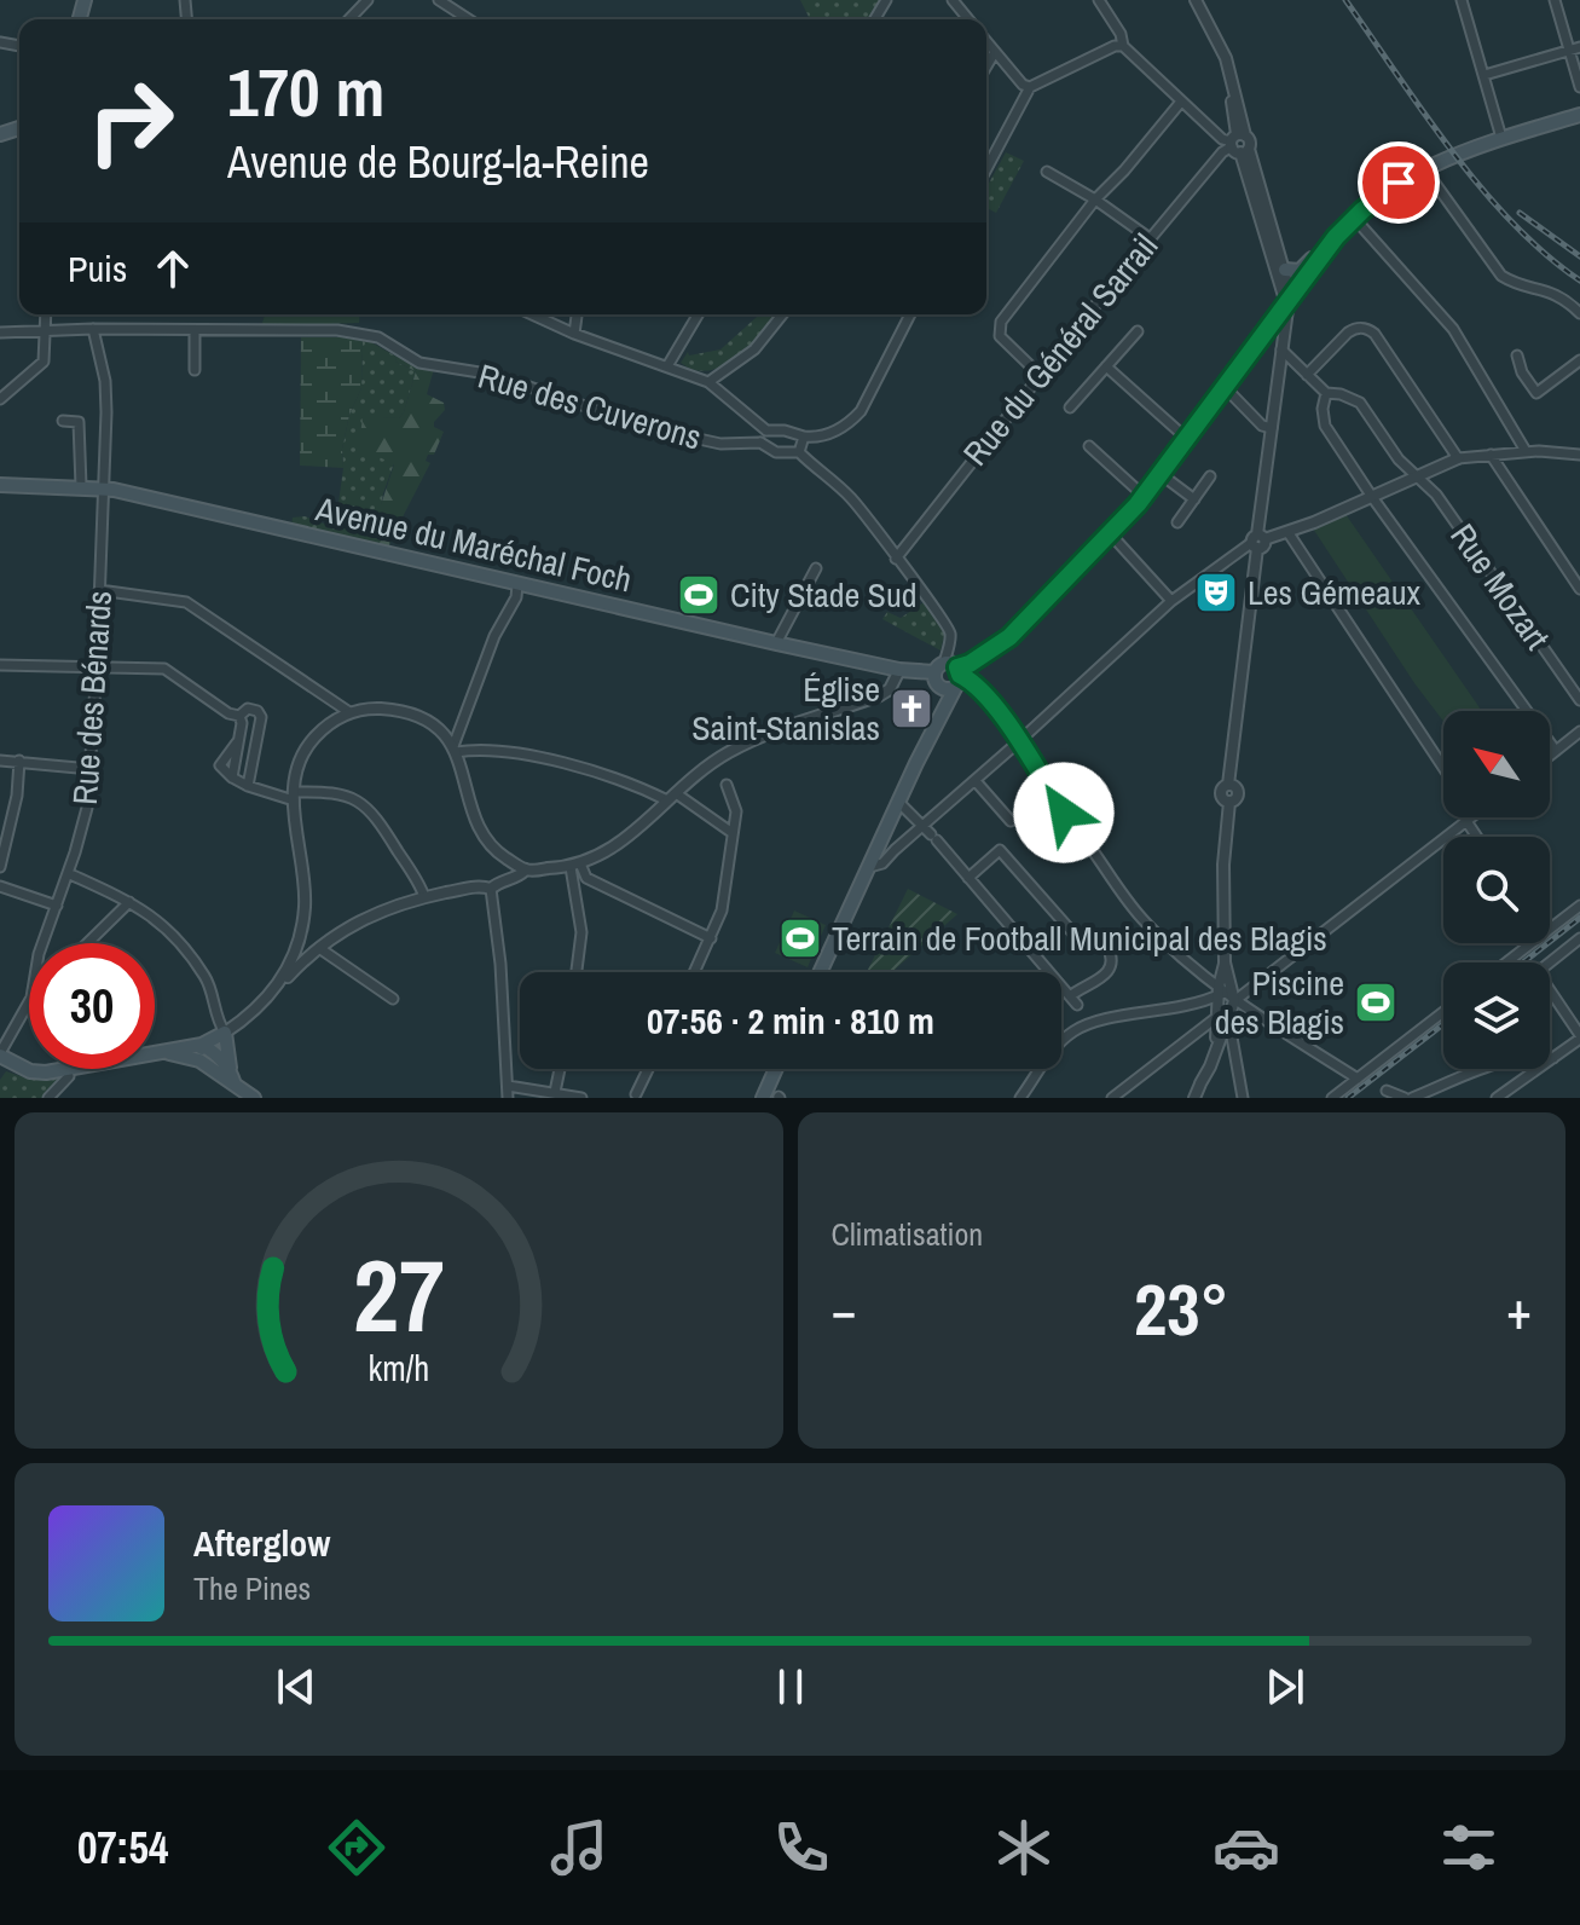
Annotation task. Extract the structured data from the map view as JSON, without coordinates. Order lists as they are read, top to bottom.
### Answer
{
  "streets": {
    "main road": ["Avenue du Maréchal Foch"],
    "street": [
      "Rue du Général Sarrail",
      "Rue des Cuverons",
      "Rue Mozart",
      "Rue des Bénards"
    ]
  },
  "crossings": [
    ["Avenue du Maréchal Foch", "Rue des Bénards"]
  ],
  "places": {
    "theatre": ["Les Gémeaux"],
    "sports": ["City Stade Sud", "Terrain de Football Municipal des Blagis", "Piscine des Blagis"],
    "church": ["Église Saint-Stanislas"]
  },
  "north": "top left",
  "page": {
    "turn": ["170 m", "Avenue de Bourg-la-Reine"],
    "then": "Puis",
    "limit": "30",
    "trip": "07:56 · 2 min · 810 m",
    "tile": "Climatisation",
    "heat": ["−", "23°", "+"],
    "song": ["Afterglow", "The Pines"],
    "tabs": "07:54",
    "gauge": ["27", "km/h"]
  }
}
